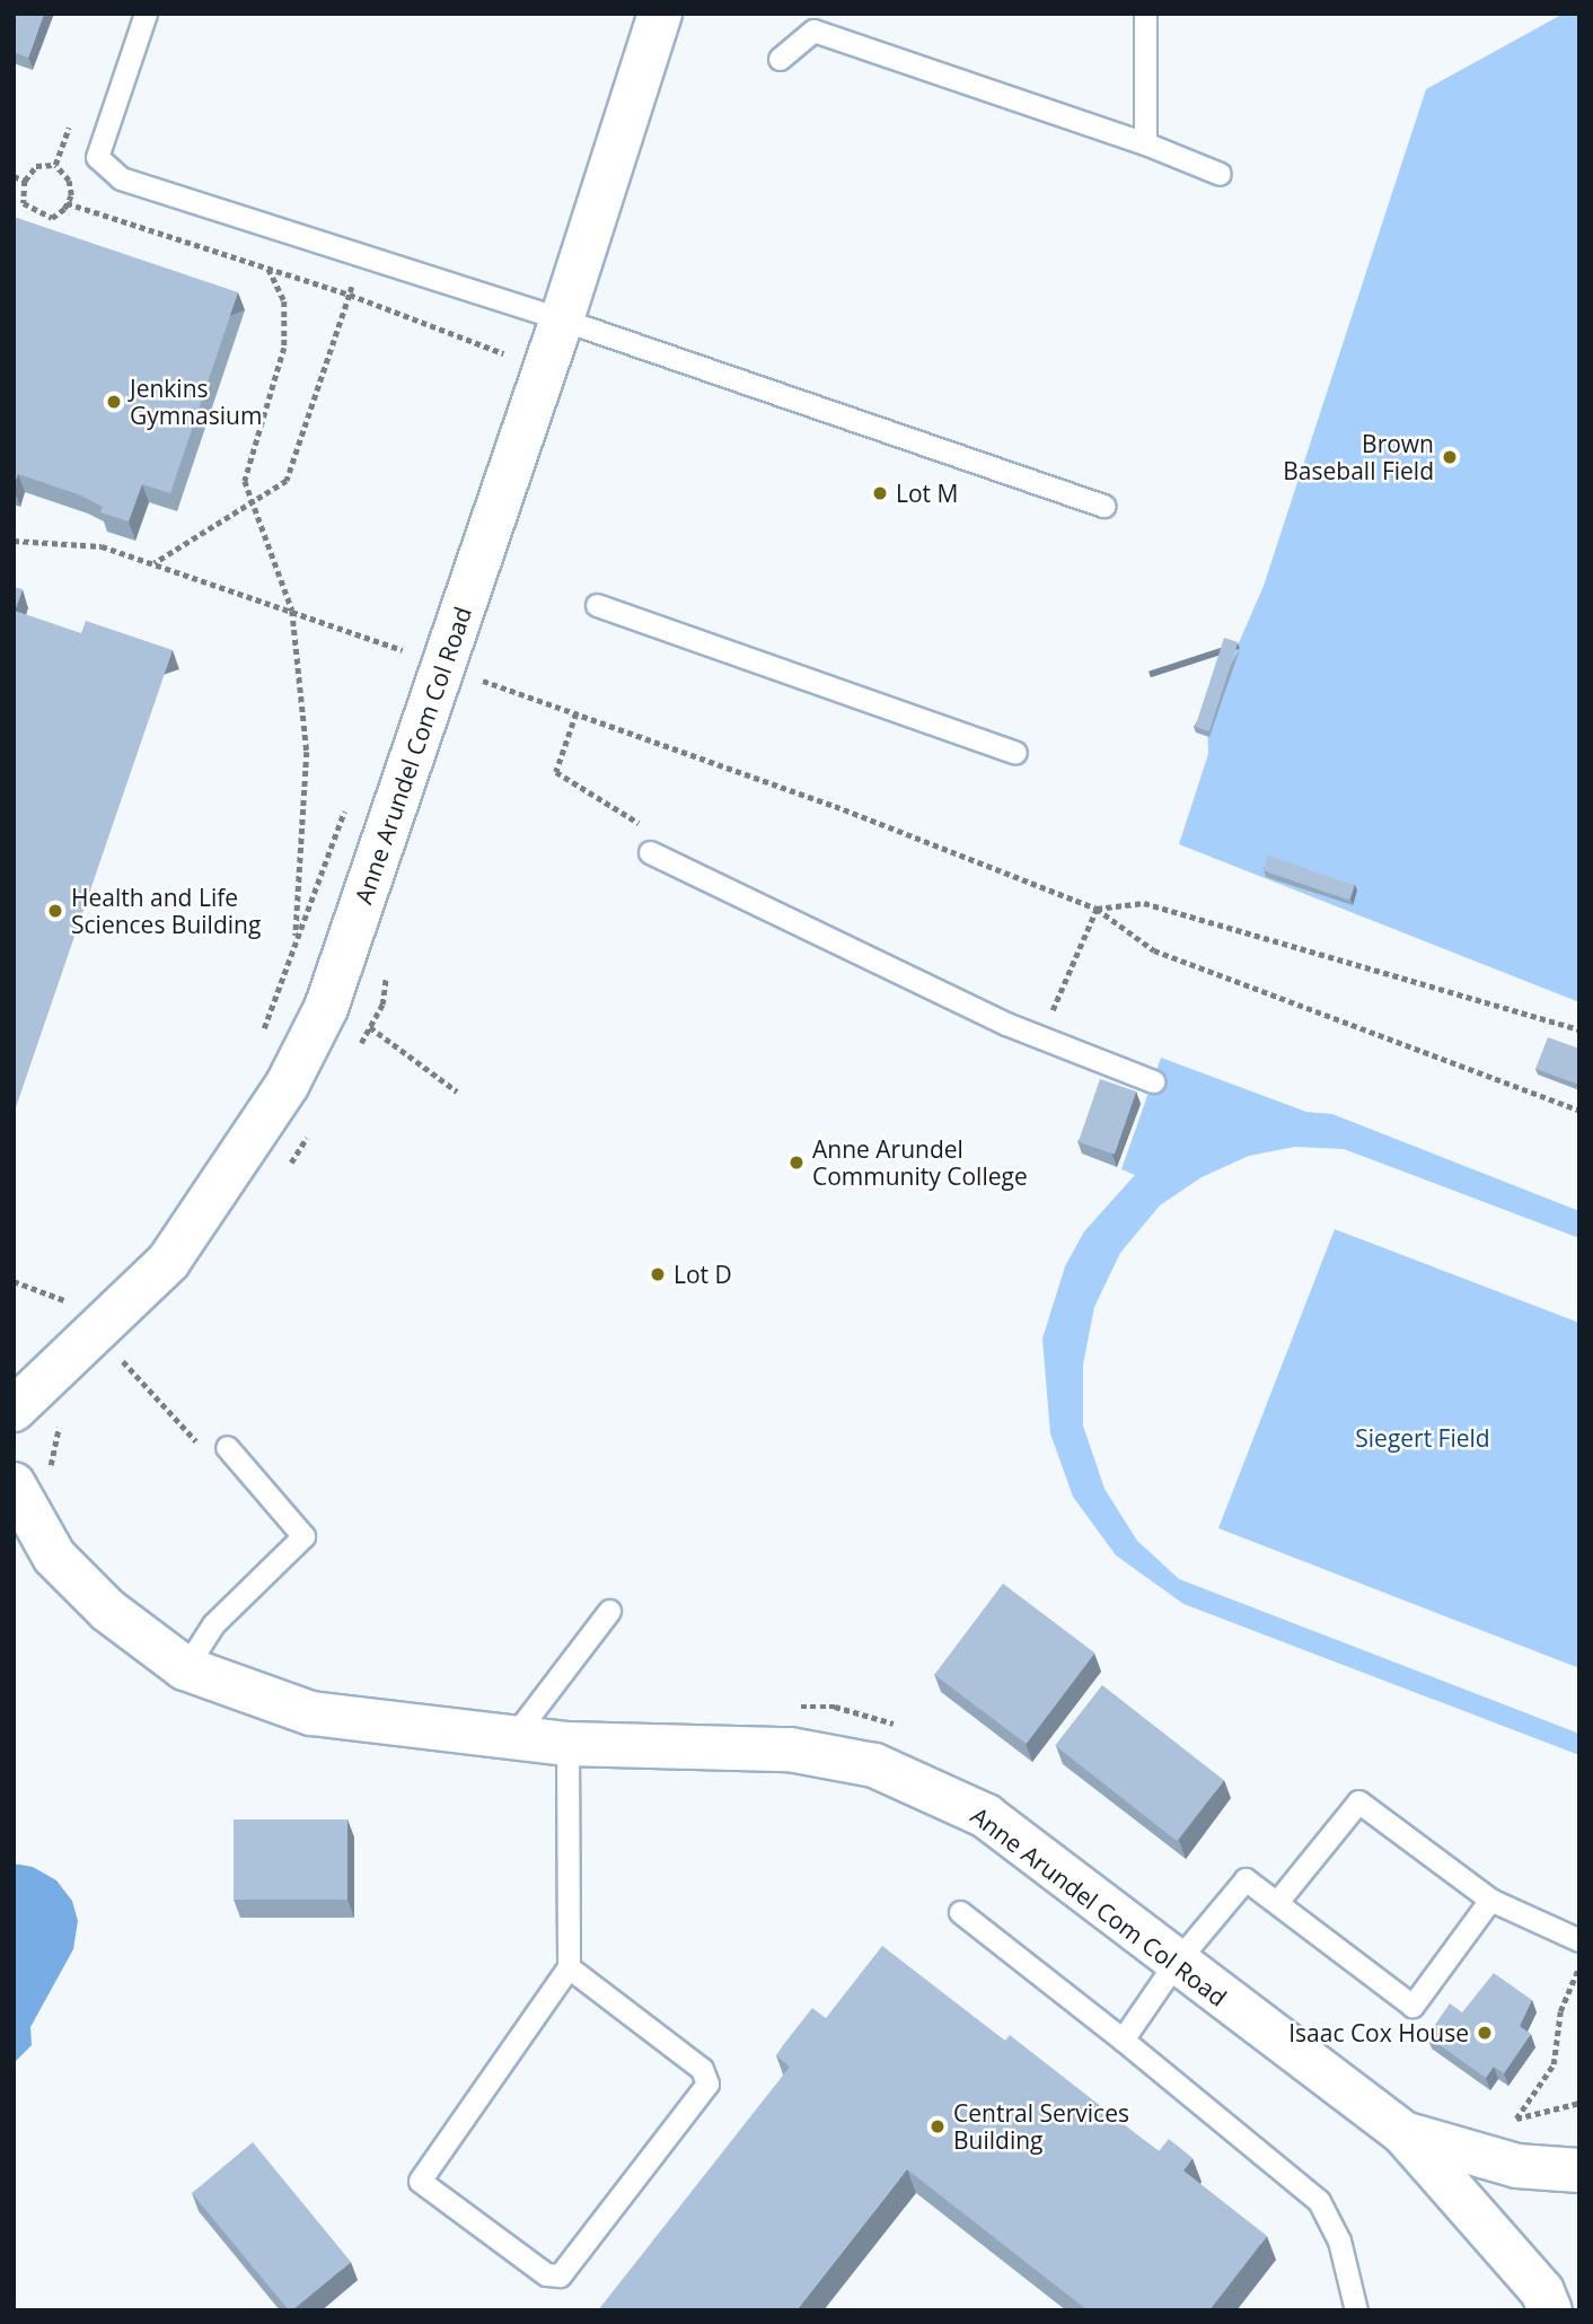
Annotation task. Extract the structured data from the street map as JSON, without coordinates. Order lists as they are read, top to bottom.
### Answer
{
  "streets": {
    "street": ["Anne Arundel Com Col Road"]
  },
  "parks": ["Siegert Field"],
  "places": [
    "Jenkins Gymnasium",
    "Brown Baseball Field",
    "Lot M",
    "Health and Life Sciences Building",
    "Anne Arundel Community College",
    "Lot D",
    "Isaac Cox House",
    "Central Services Building"
  ]
}
